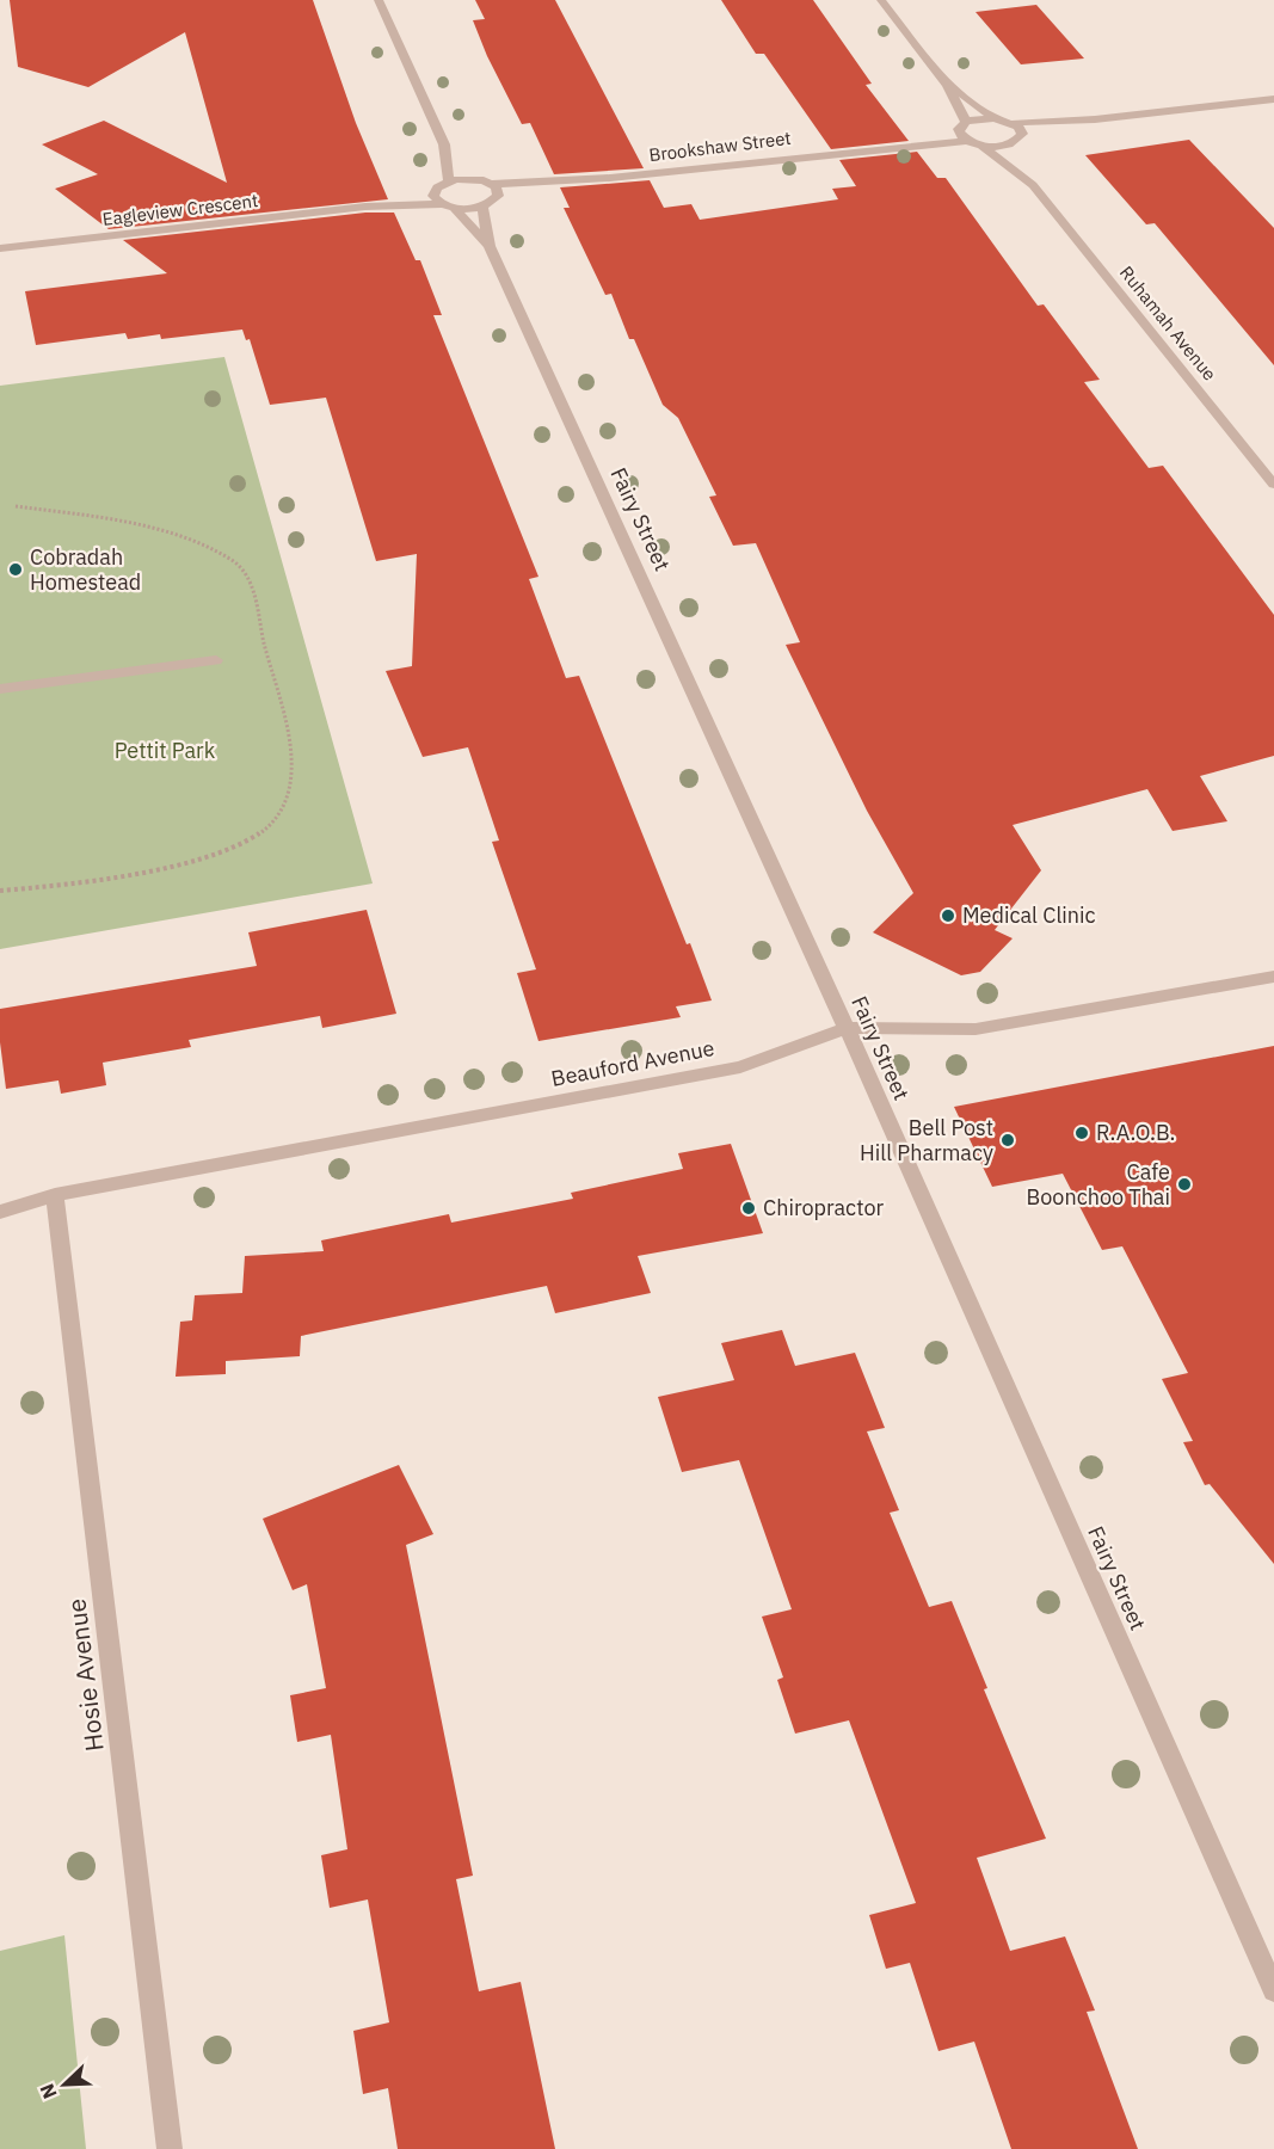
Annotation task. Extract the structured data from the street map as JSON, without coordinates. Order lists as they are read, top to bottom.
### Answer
{
  "streets": {
    "street": [
      "Brookshaw Street",
      "Eagleview Crescent",
      "Ruhamah Avenue",
      "Fairy Street",
      "Beauford Avenue",
      "Hosie Avenue"
    ]
  },
  "crossings": [
    ["Brookshaw Street", "Eagleview Crescent"],
    ["Brookshaw Street", "Fairy Street"],
    ["Eagleview Crescent", "Fairy Street"],
    ["Fairy Street", "Beauford Avenue"],
    ["Beauford Avenue", "Hosie Avenue"]
  ],
  "parks": ["Pettit Park"],
  "places": [
    "Cobradah Homestead",
    "Medical Clinic",
    "R.A.O.B.",
    "Bell Post Hill Pharmacy",
    "Cafe Boonchoo Thai",
    "Chiropractor"
  ],
  "north": "bottom left"
}
